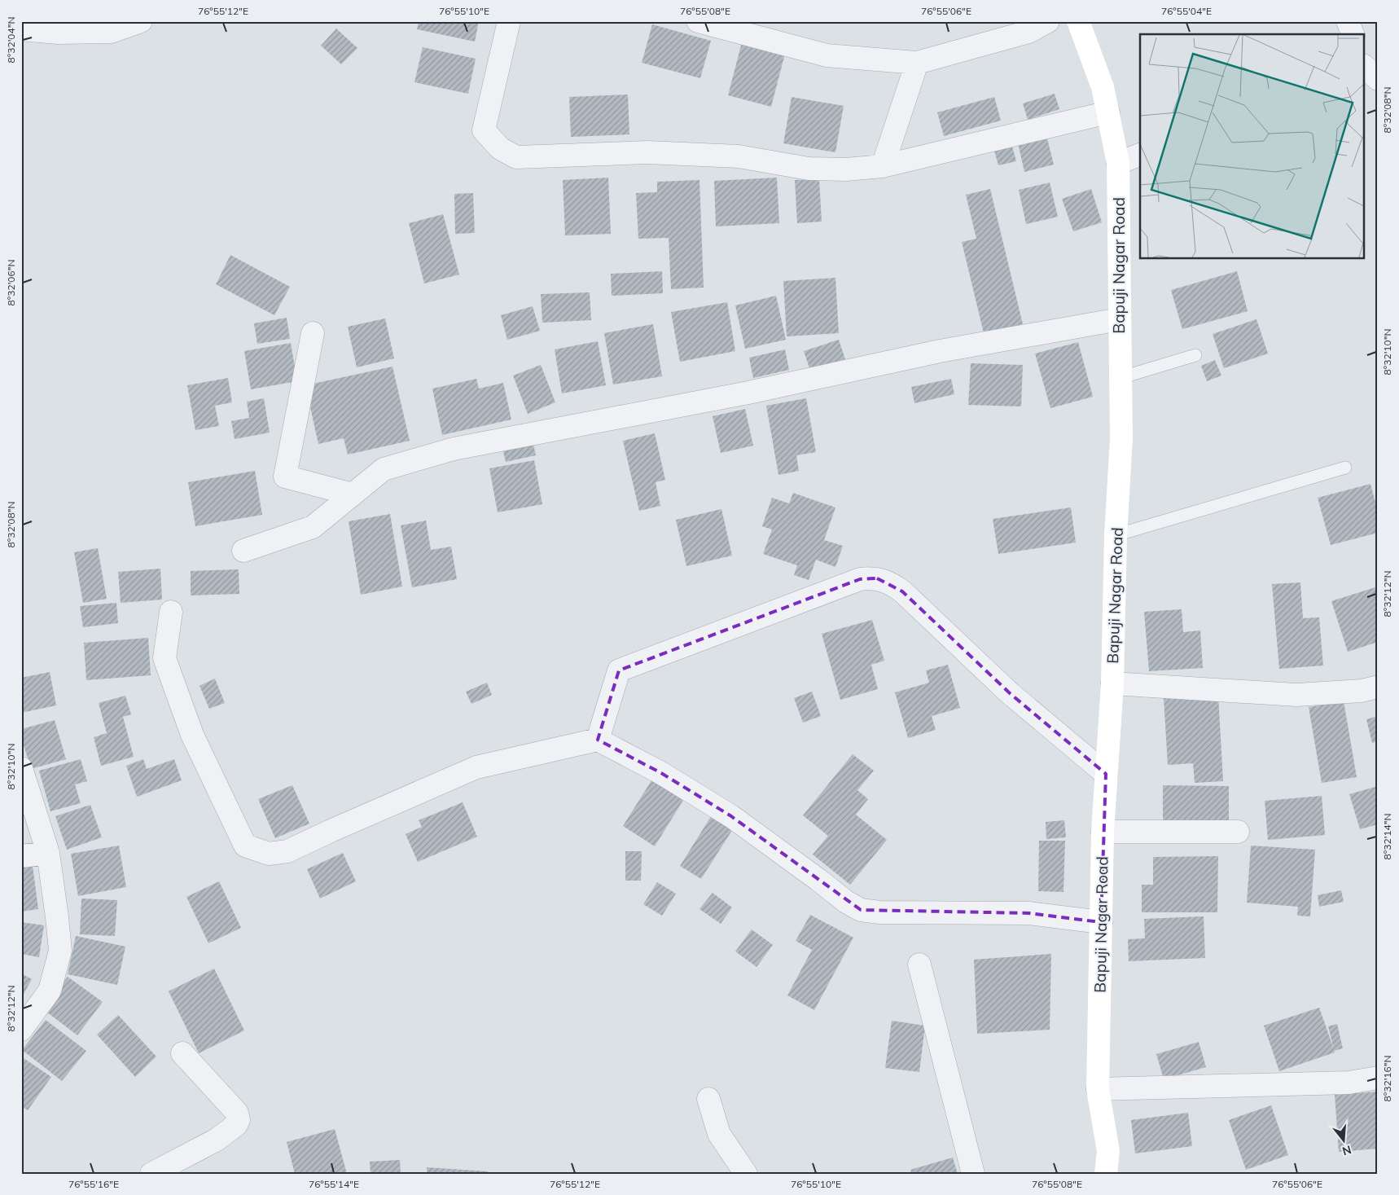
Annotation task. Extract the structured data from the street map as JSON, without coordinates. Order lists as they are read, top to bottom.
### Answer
{
  "streets": {
    "street": ["Bapuji Nagar Road"]
  },
  "north": "bottom",
  "coordinates": [
    "76°55'12\"E",
    "76°55'10\"E",
    "76°55'08\"E",
    "76°55'06\"E",
    "76°55'04\"E",
    "8°32'04\"N",
    "8°32'08\"N",
    "8°32'06\"N",
    "8°32'10\"N",
    "8°32'12\"N",
    "8°32'14\"N",
    "8°32'16\"N",
    "76°55'16\"E",
    "76°55'14\"E"
  ]
}
